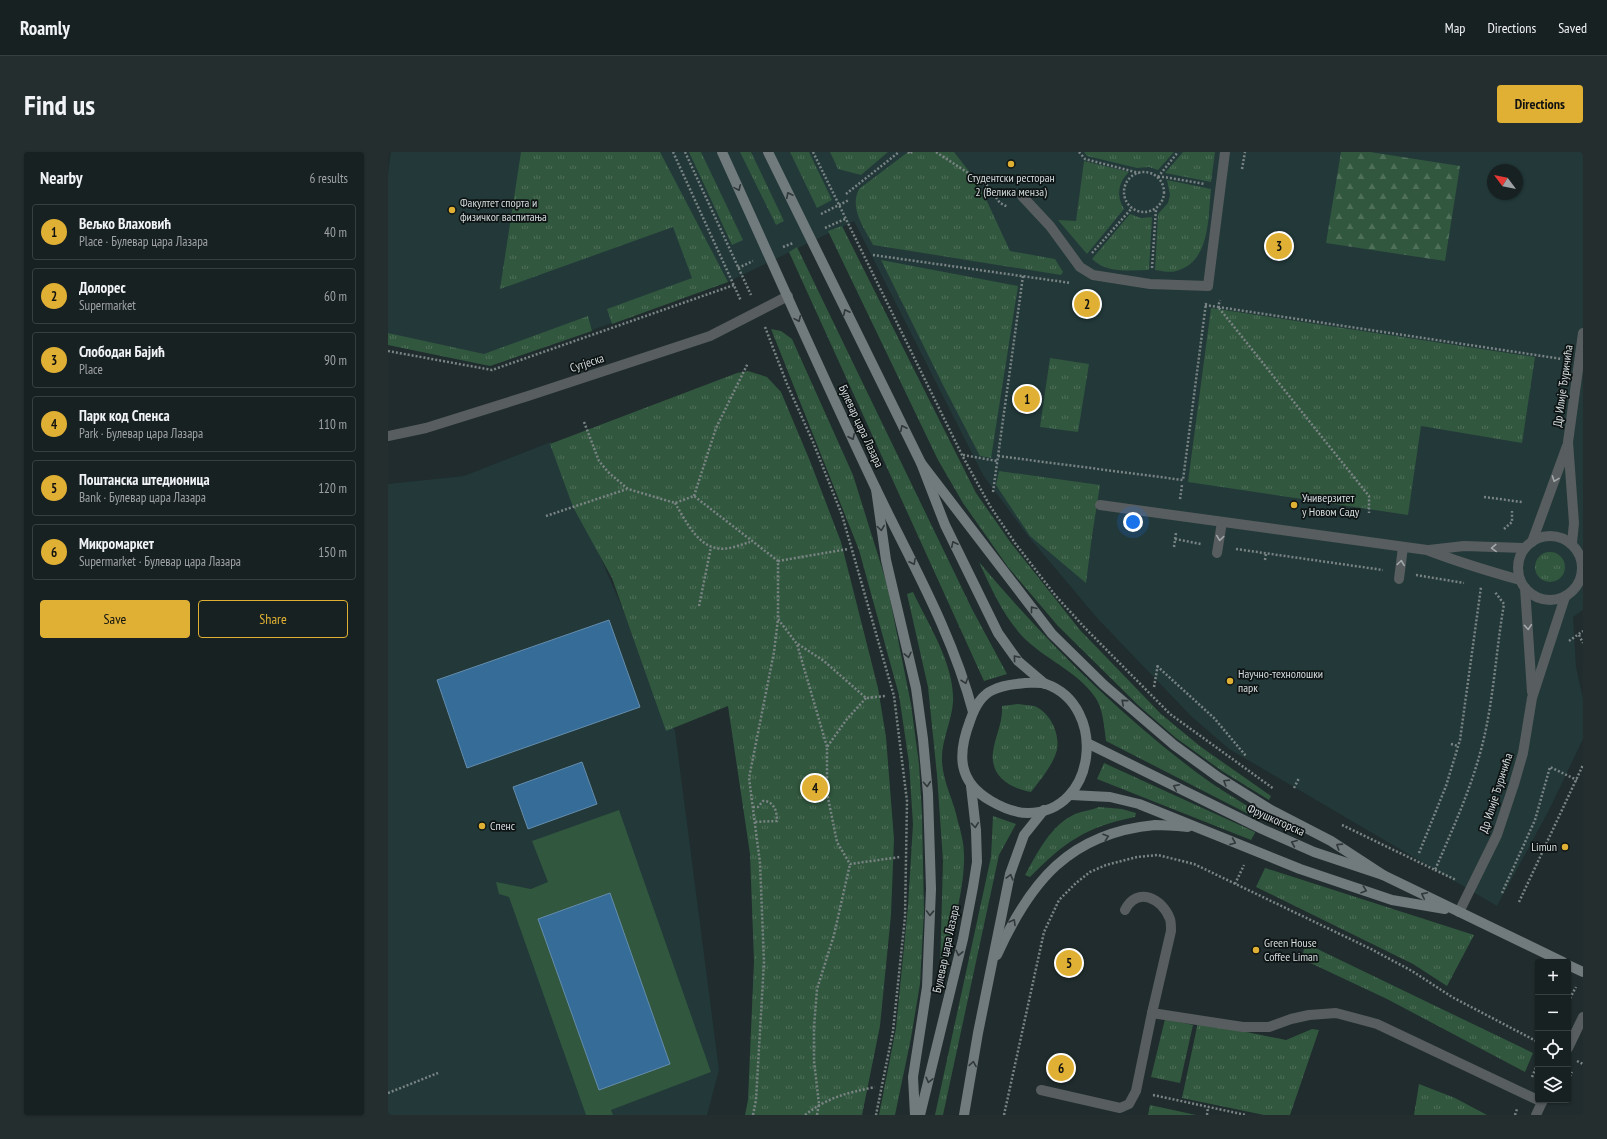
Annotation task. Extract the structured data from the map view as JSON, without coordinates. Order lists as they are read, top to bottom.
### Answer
{
  "streets": {
    "main road": ["Булевар цара Лазара", "Фрушкогорска"],
    "street": ["Сутјеска", "Др Илије Ђуричића"]
  },
  "crossings": [
    ["Сутјеска", "Булевар цара Лазара"],
    ["Др Илије Ђуричића", "Фрушкогорска"],
    ["Булевар цара Лазара", "Фрушкогорска"]
  ],
  "places": [
    "Студентски ресторан 2 (Велика менза)",
    "Факултет спорта и физичког васпитања",
    "Универзитет у Новом Саду",
    "Научно-технолошки парк",
    "Спенс",
    "Limun",
    "Green House Coffee Liman"
  ],
  "north": "top left",
  "page": {
    "header": "Roamly",
    "nav": ["Map", "Directions", "Saved"],
    "buttons": [
      "Directions",
      ["Save", "Share"]
    ],
    "title": "Find us",
    "heading": ["Nearby", "6 results"],
    "list": [
      {
        "mark": "1",
        "name": "Вељко Влаховић",
        "note": "Place · Булевар цара Лазара",
        "value": "40 m"
      },
      {
        "mark": "2",
        "name": "Долорес",
        "note": "Supermarket",
        "value": "60 m"
      },
      {
        "mark": "3",
        "name": "Слободан Бајић",
        "note": "Place",
        "value": "90 m"
      },
      {
        "mark": "4",
        "name": "Парк код Спенса",
        "note": "Park · Булевар цара Лазара",
        "value": "110 m"
      },
      {
        "mark": "5",
        "name": "Поштанска штедионица",
        "note": "Bank · Булевар цара Лазара",
        "value": "120 m"
      },
      {
        "mark": "6",
        "name": "Микромаркет",
        "note": "Supermarket · Булевар цара Лазара",
        "value": "150 m"
      }
    ],
    "pins": [
      "3",
      "2",
      "1",
      "4",
      "5",
      "6"
    ],
    "map_buttons": ["+", "−"]
  }
}
